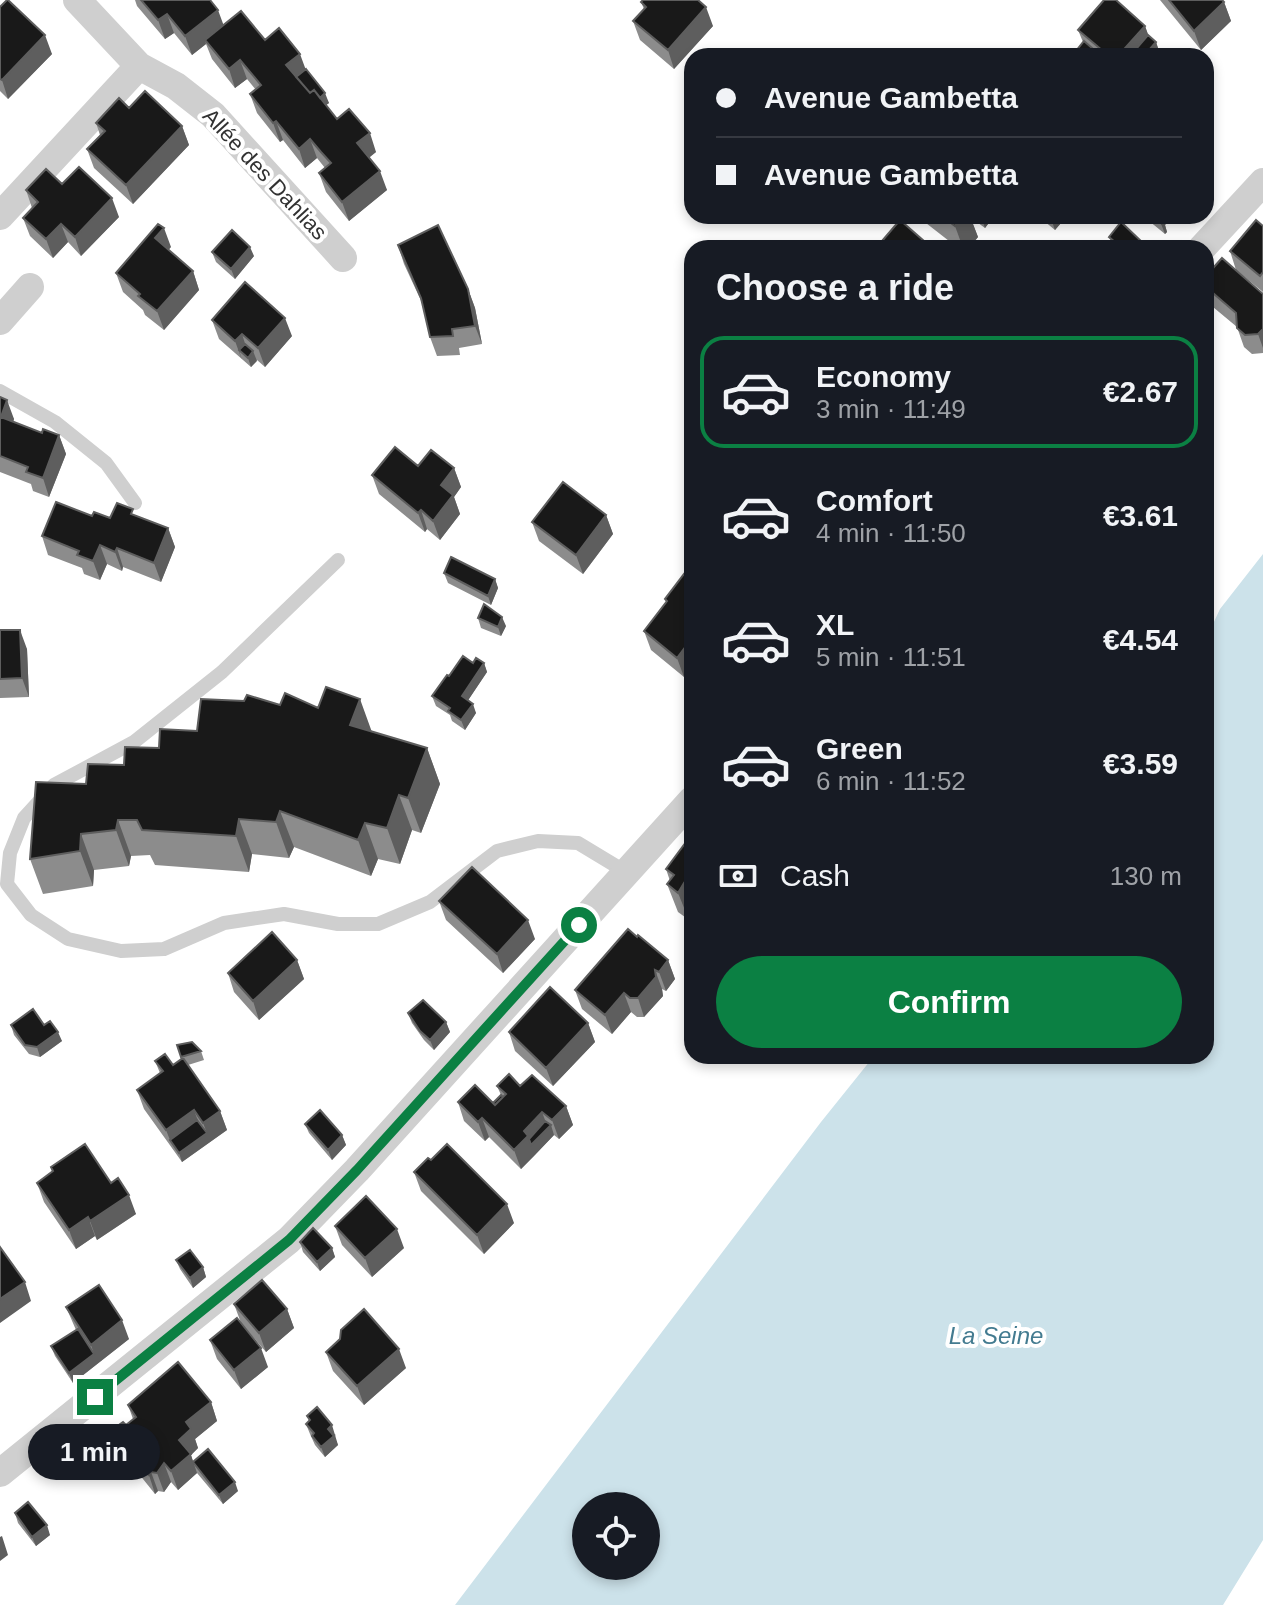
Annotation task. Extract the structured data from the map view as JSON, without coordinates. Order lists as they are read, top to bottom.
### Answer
{
  "streets": {
    "street": ["Allée des Dahlias"]
  },
  "water": ["La Seine"],
  "page": {
    "banner": ["Avenue Gambetta", "Avenue Gambetta"],
    "heading": "Choose a ride",
    "list": [
      {
        "name": "Economy",
        "note": "3 min · 11:49",
        "value": "€2.67"
      },
      {
        "name": "Comfort",
        "note": "4 min · 11:50",
        "value": "€3.61"
      },
      {
        "name": "XL",
        "note": "5 min · 11:51",
        "value": "€4.54"
      },
      {
        "name": "Green",
        "note": "6 min · 11:52",
        "value": "€3.59"
      }
    ],
    "pay": ["Cash", "130 m"],
    "buttons": "Confirm",
    "bubble": "1 min"
  }
}
